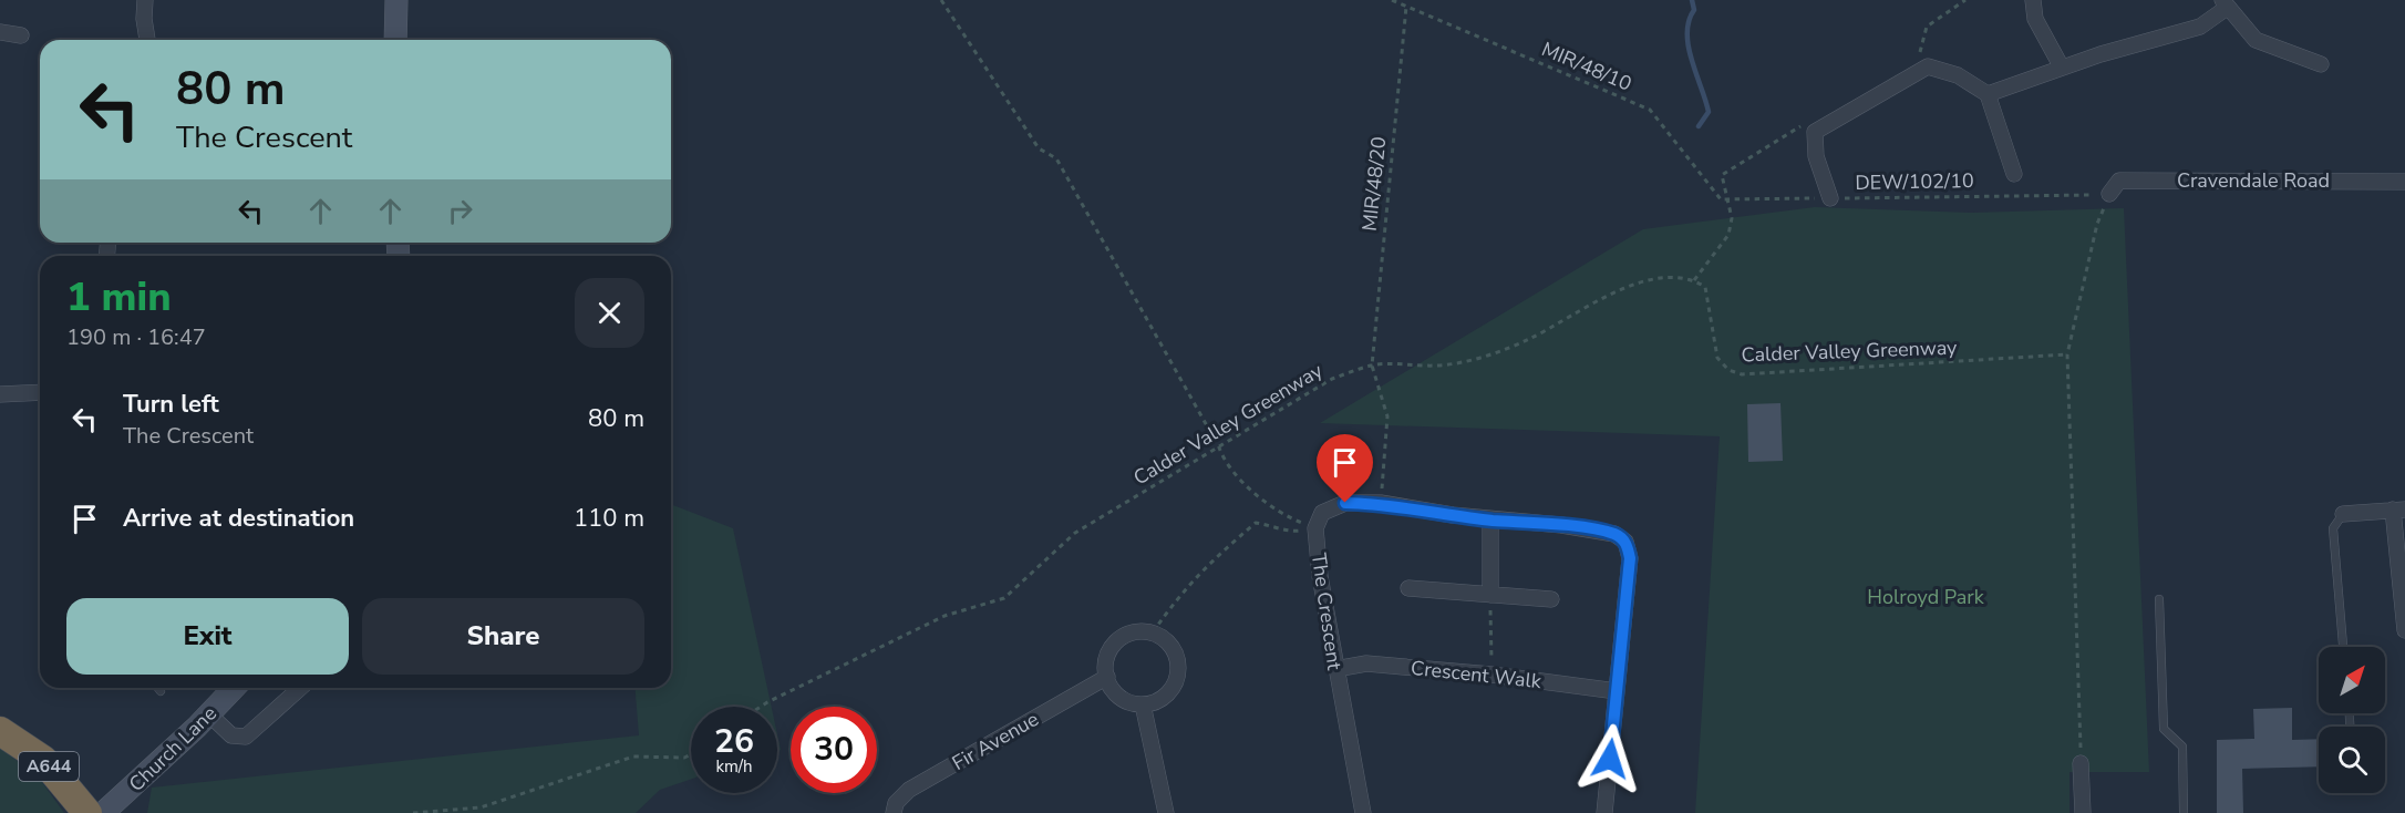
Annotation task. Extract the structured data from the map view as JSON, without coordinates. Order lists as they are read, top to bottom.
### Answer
{
  "streets": {
    "highway": ["A644"],
    "street": [
      "Cravendale Road",
      "The Crescent",
      "Crescent Walk",
      "Fir Avenue",
      "Church Lane"
    ],
    "path": [
      "MIR/48/10",
      "DEW/102/10",
      "MIR/48/20",
      "Calder Valley Greenway"
    ]
  },
  "crossings": [
    ["MIR/48/10", "DEW/102/10"],
    ["MIR/48/10", "MIR/48/20"],
    ["Cravendale Road", "DEW/102/10"],
    ["MIR/48/20", "Calder Valley Greenway"],
    ["The Crescent", "Crescent Walk"]
  ],
  "parks": ["Holroyd Park"],
  "north": "top right",
  "page": {
    "turn": ["80 m", "The Crescent"],
    "heading": ["1 min", "190 m · 16:47"],
    "list": [
      {
        "name": "Turn left",
        "note": "The Crescent",
        "value": "80 m"
      },
      {
        "name": "Arrive at destination",
        "value": "110 m"
      }
    ],
    "buttons": ["Exit", "Share"],
    "speed": "26 km/h",
    "limit": "30"
  }
}
